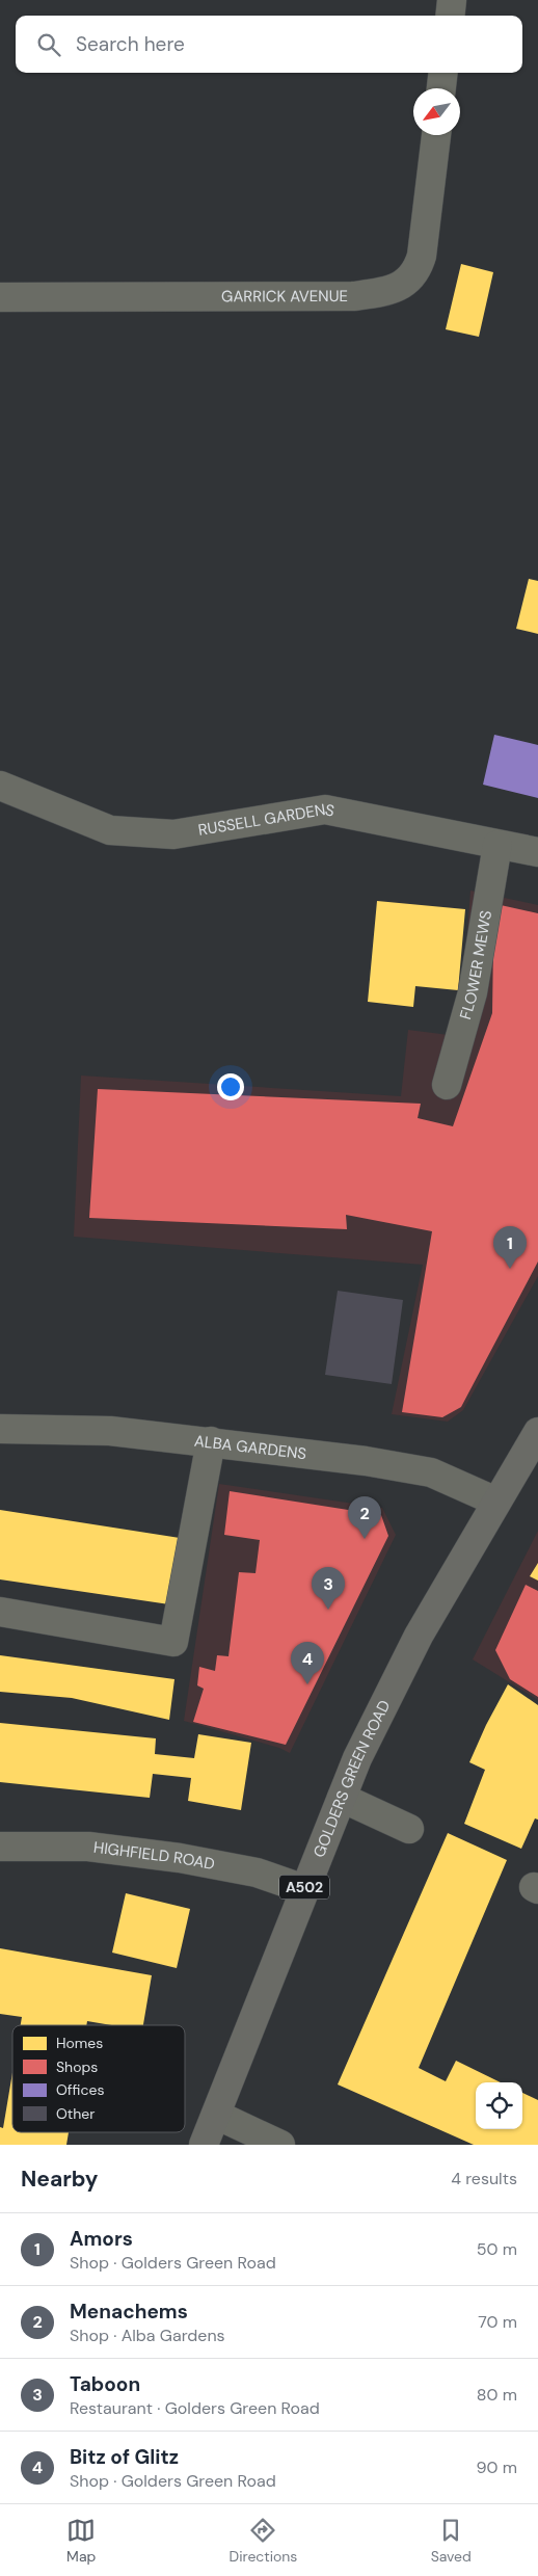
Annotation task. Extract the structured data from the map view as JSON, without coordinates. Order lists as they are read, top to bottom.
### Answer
{
  "streets": {
    "main road": ["GOLDERS GREEN ROAD", "A502"],
    "street": [
      "GARRICK AVENUE",
      "RUSSELL GARDENS",
      "FLOWER MEWS",
      "ALBA GARDENS",
      "HIGHFIELD ROAD"
    ]
  },
  "crossings": [
    ["RUSSELL GARDENS", "FLOWER MEWS"],
    ["ALBA GARDENS", "GOLDERS GREEN ROAD"],
    ["GOLDERS GREEN ROAD", "HIGHFIELD ROAD"]
  ],
  "legend": [
    "Homes",
    "Shops",
    "Offices",
    "Other"
  ],
  "north": "bottom left",
  "page": {
    "search": "Search here",
    "pins": [
      "1",
      "2",
      "3",
      "4"
    ],
    "heading": ["Nearby", "4 results"],
    "list": [
      {
        "mark": "1",
        "name": "Amors",
        "note": "Shop · Golders Green Road",
        "value": "50 m"
      },
      {
        "mark": "2",
        "name": "Menachems",
        "note": "Shop · Alba Gardens",
        "value": "70 m"
      },
      {
        "mark": "3",
        "name": "Taboon",
        "note": "Restaurant · Golders Green Road",
        "value": "80 m"
      },
      {
        "mark": "4",
        "name": "Bitz of Glitz",
        "note": "Shop · Golders Green Road",
        "value": "90 m"
      }
    ],
    "nav": ["Map", "Directions", "Saved"]
  }
}
